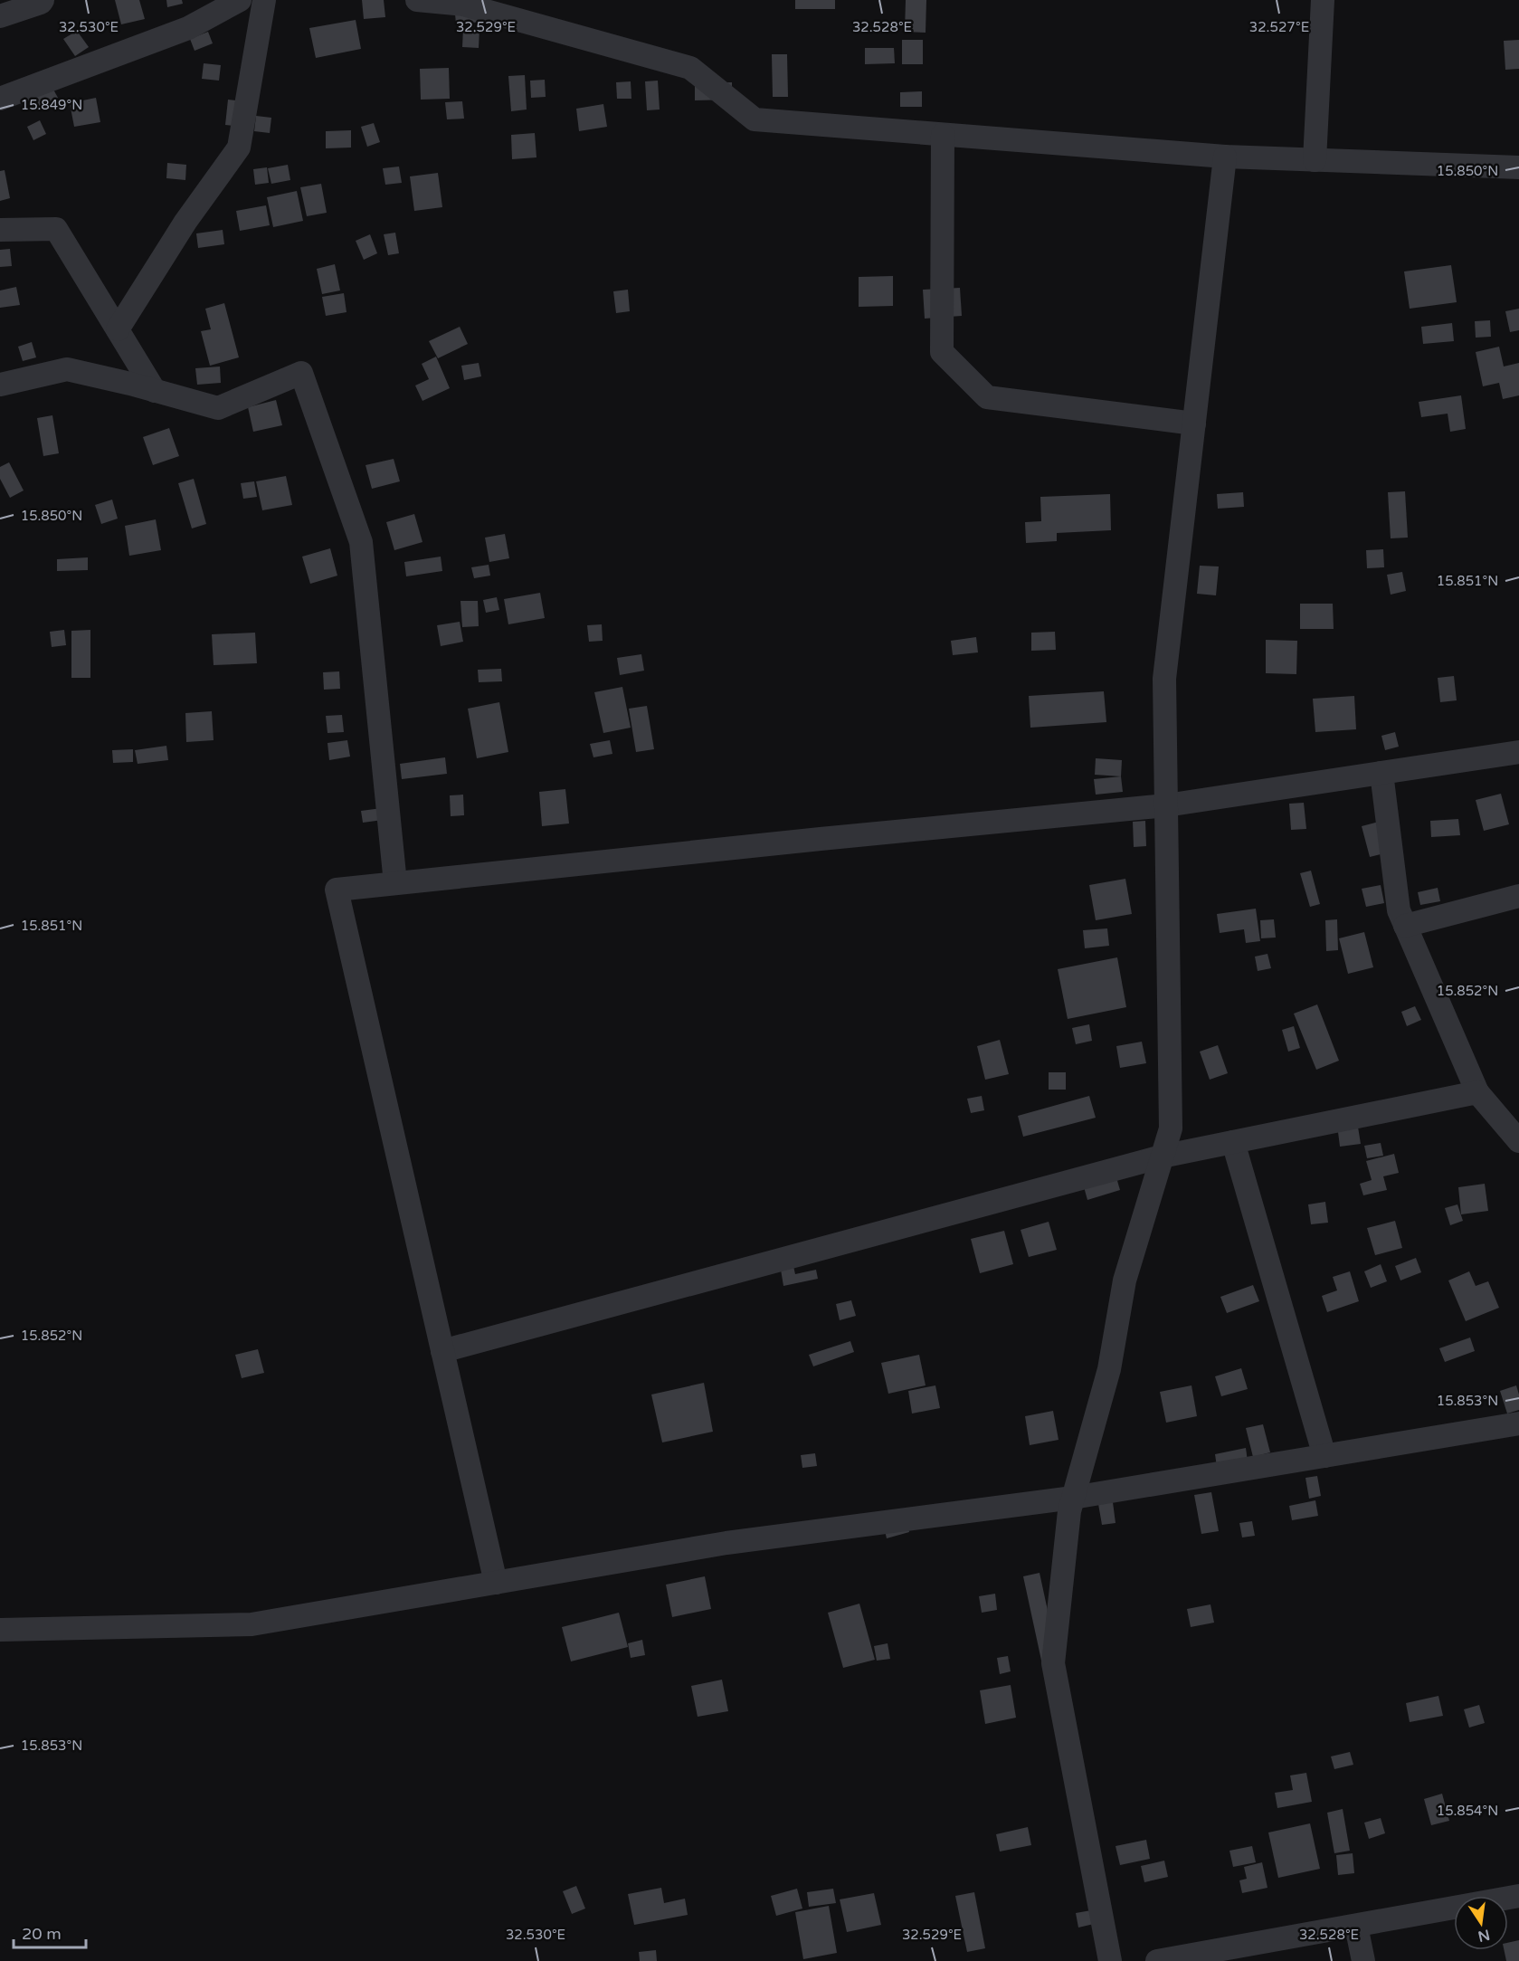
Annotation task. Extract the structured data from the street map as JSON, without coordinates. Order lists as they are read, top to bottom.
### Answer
{
  "scale_bar": "20 m",
  "north": "bottom",
  "coordinates": [
    "32.530°E",
    "32.529°E",
    "32.528°E",
    "32.527°E",
    "15.849°N",
    "15.850°N",
    "15.851°N",
    "15.852°N",
    "15.853°N",
    "15.854°N"
  ]
}
